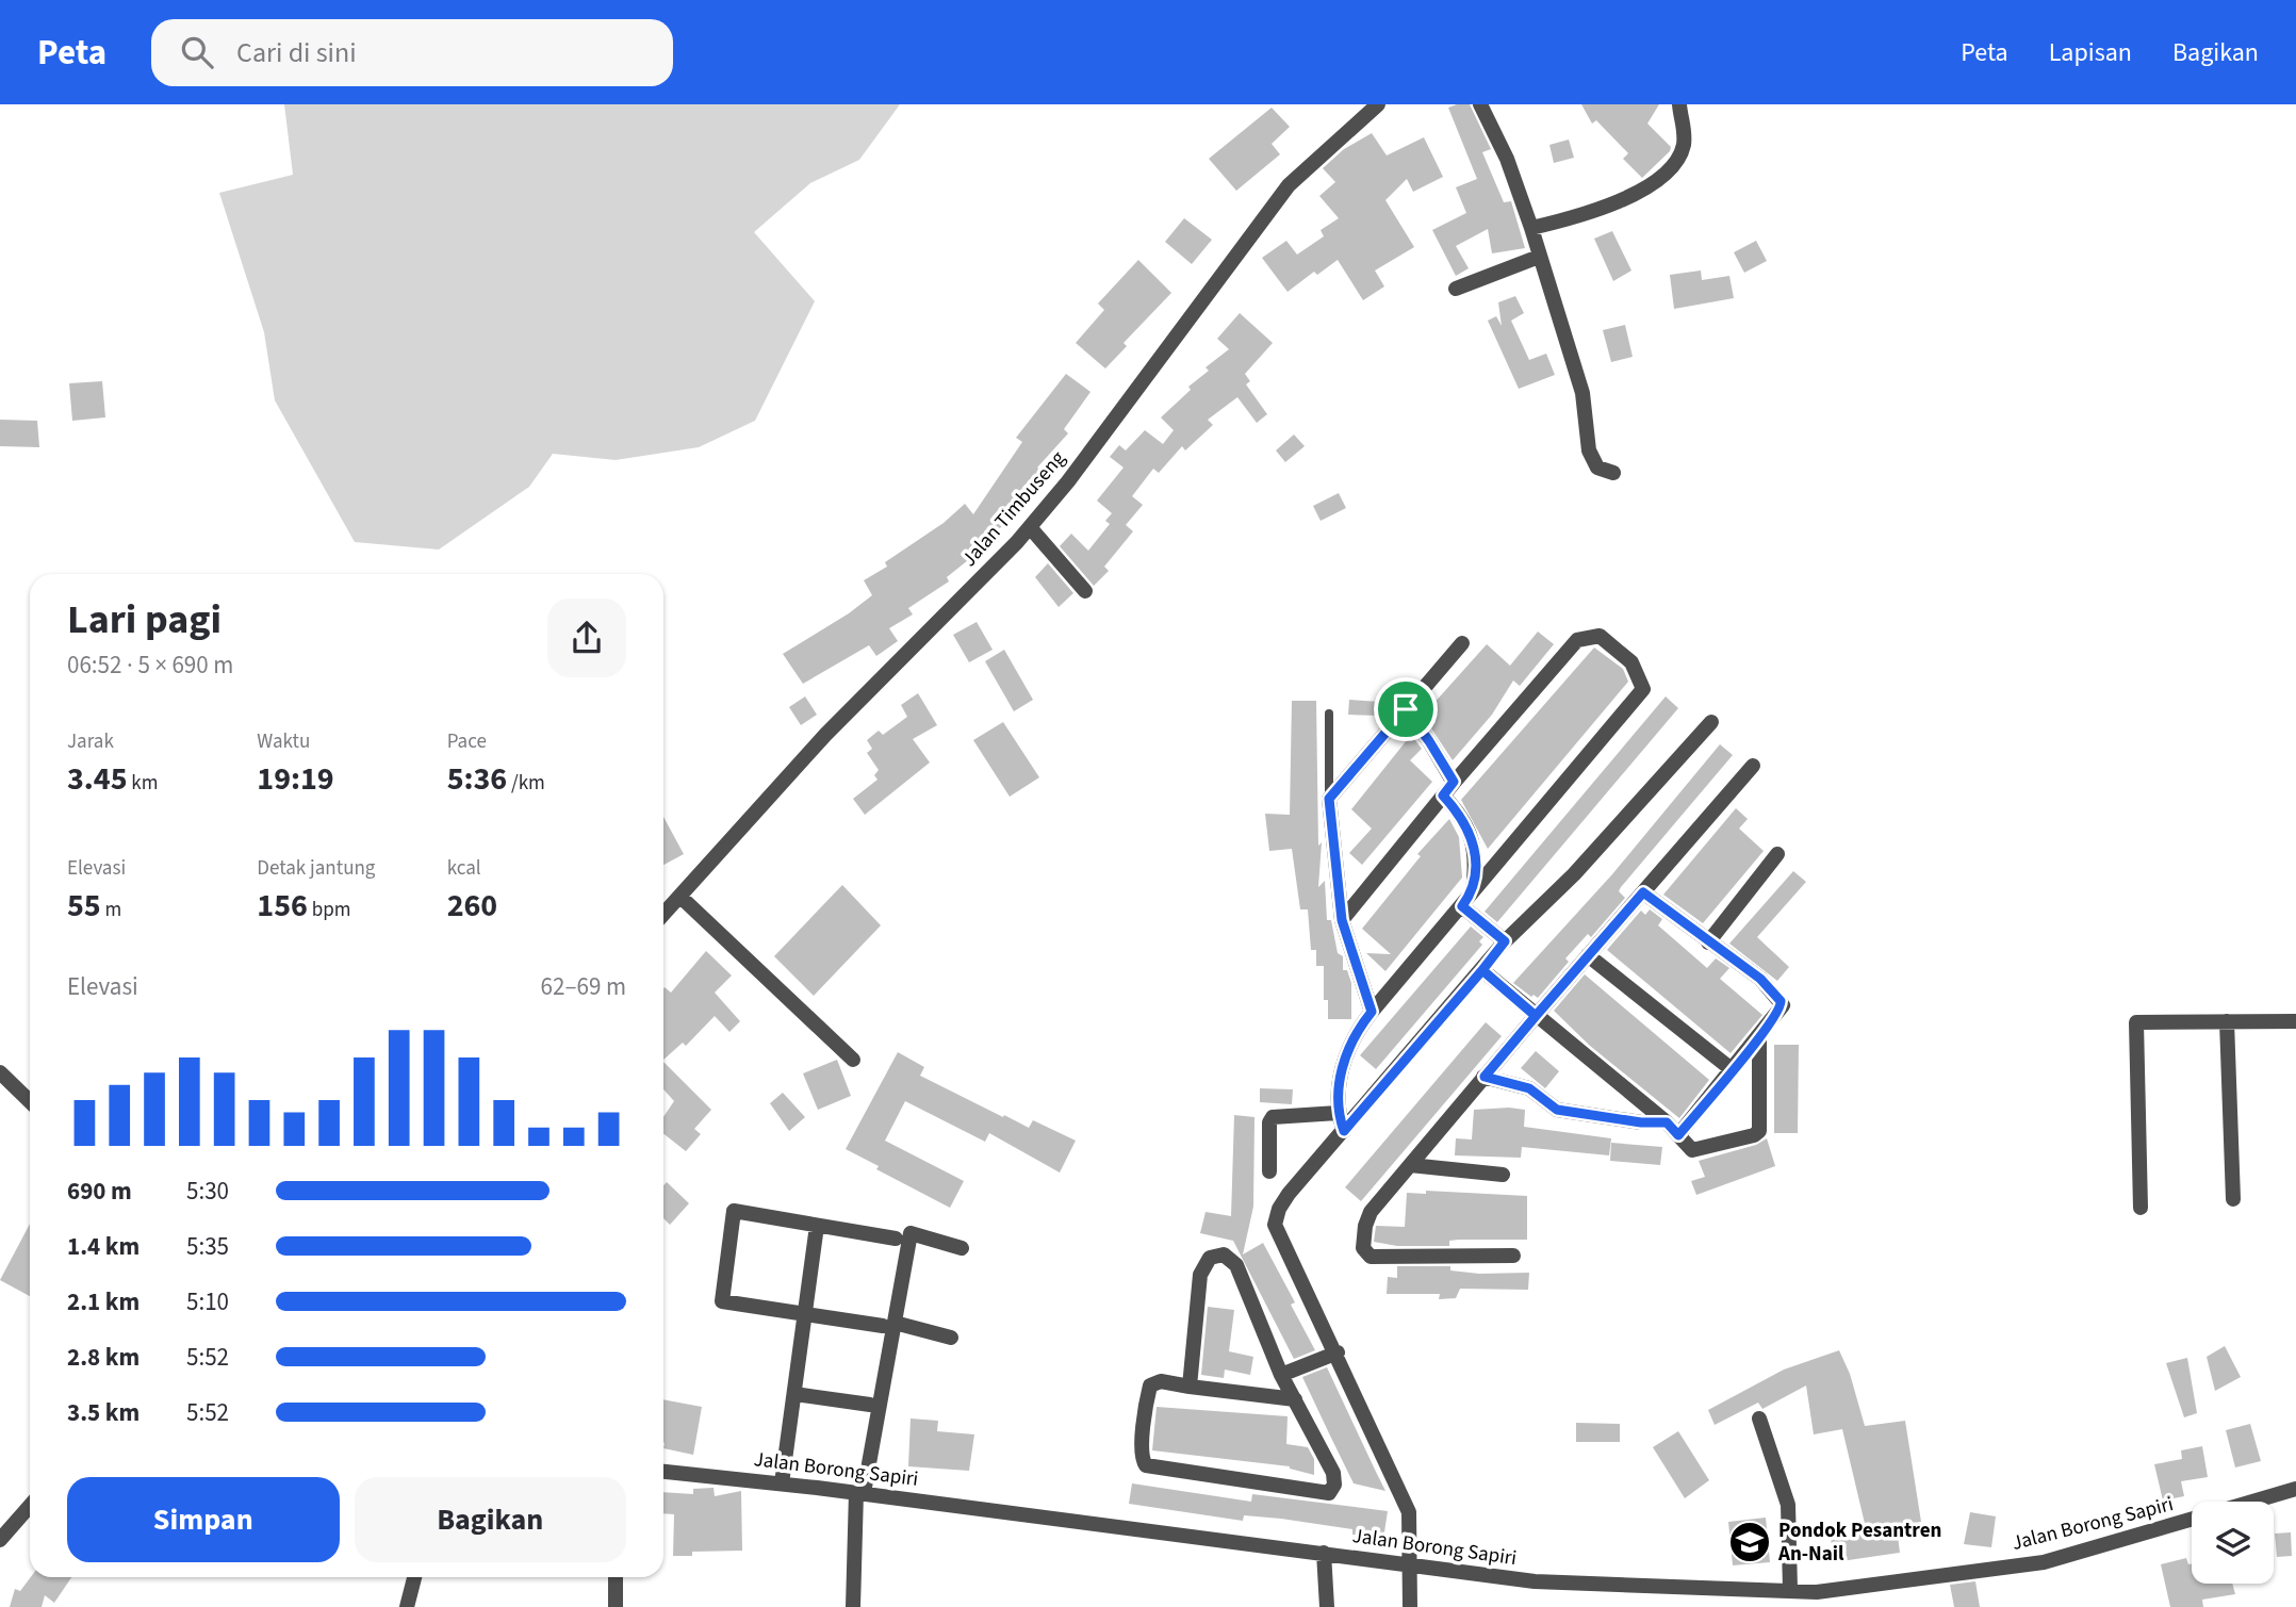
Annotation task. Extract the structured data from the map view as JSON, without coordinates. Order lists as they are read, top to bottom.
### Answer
{
  "streets": {
    "street": ["Jalan Timbuseng", "Jalan Borong Sapiri"]
  },
  "places": {
    "school or university": ["Pondok Pesantren An-Nail"]
  },
  "page": {
    "header": "Peta",
    "search": "Cari di sini",
    "nav": ["Peta", "Lapisan", "Bagikan"],
    "heading": ["Lari pagi", "06:52 · 5 × 690 m"],
    "stats": [
      ["Jarak", "3.45 km"],
      ["Waktu", "19:19"],
      ["Pace", "5:36 /km"],
      ["Elevasi", "55 m"],
      ["Detak jantung", "156 bpm"],
      ["kcal", "260"]
    ],
    "chart": ["Elevasi", "62–69 m"],
    "list": [
      {
        "name": "690 m",
        "note": "5:30"
      },
      {
        "name": "1.4 km",
        "note": "5:35"
      },
      {
        "name": "2.1 km",
        "note": "5:10"
      },
      {
        "name": "2.8 km",
        "note": "5:52"
      },
      {
        "name": "3.5 km",
        "note": "5:52"
      }
    ],
    "buttons": ["Simpan", "Bagikan"]
  }
}
